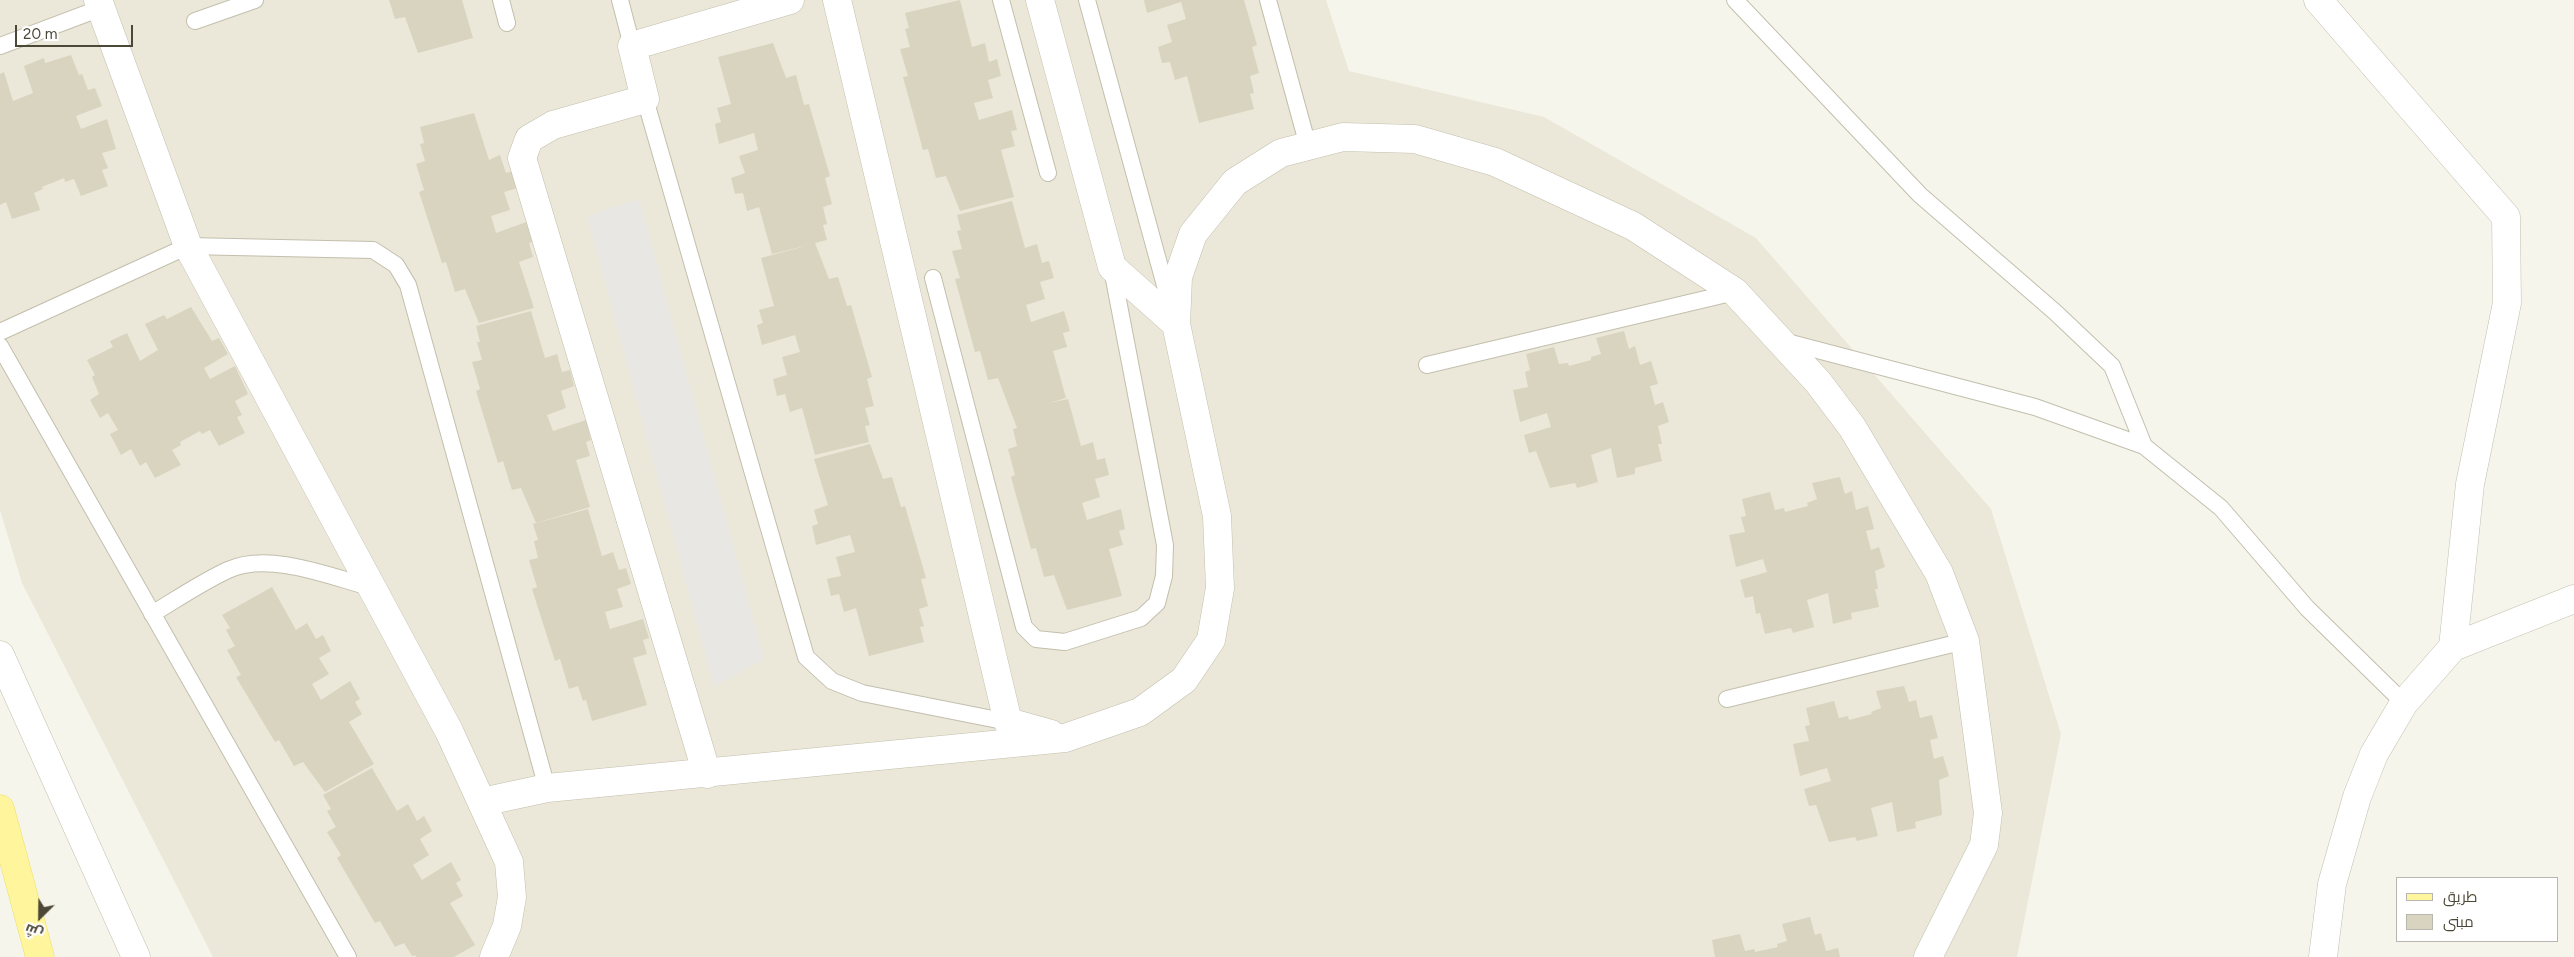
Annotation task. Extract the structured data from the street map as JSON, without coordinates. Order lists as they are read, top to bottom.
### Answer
{
  "legend": ["طريق", "مبنى"],
  "scale_bar": "20 m",
  "north": "bottom left"
}
